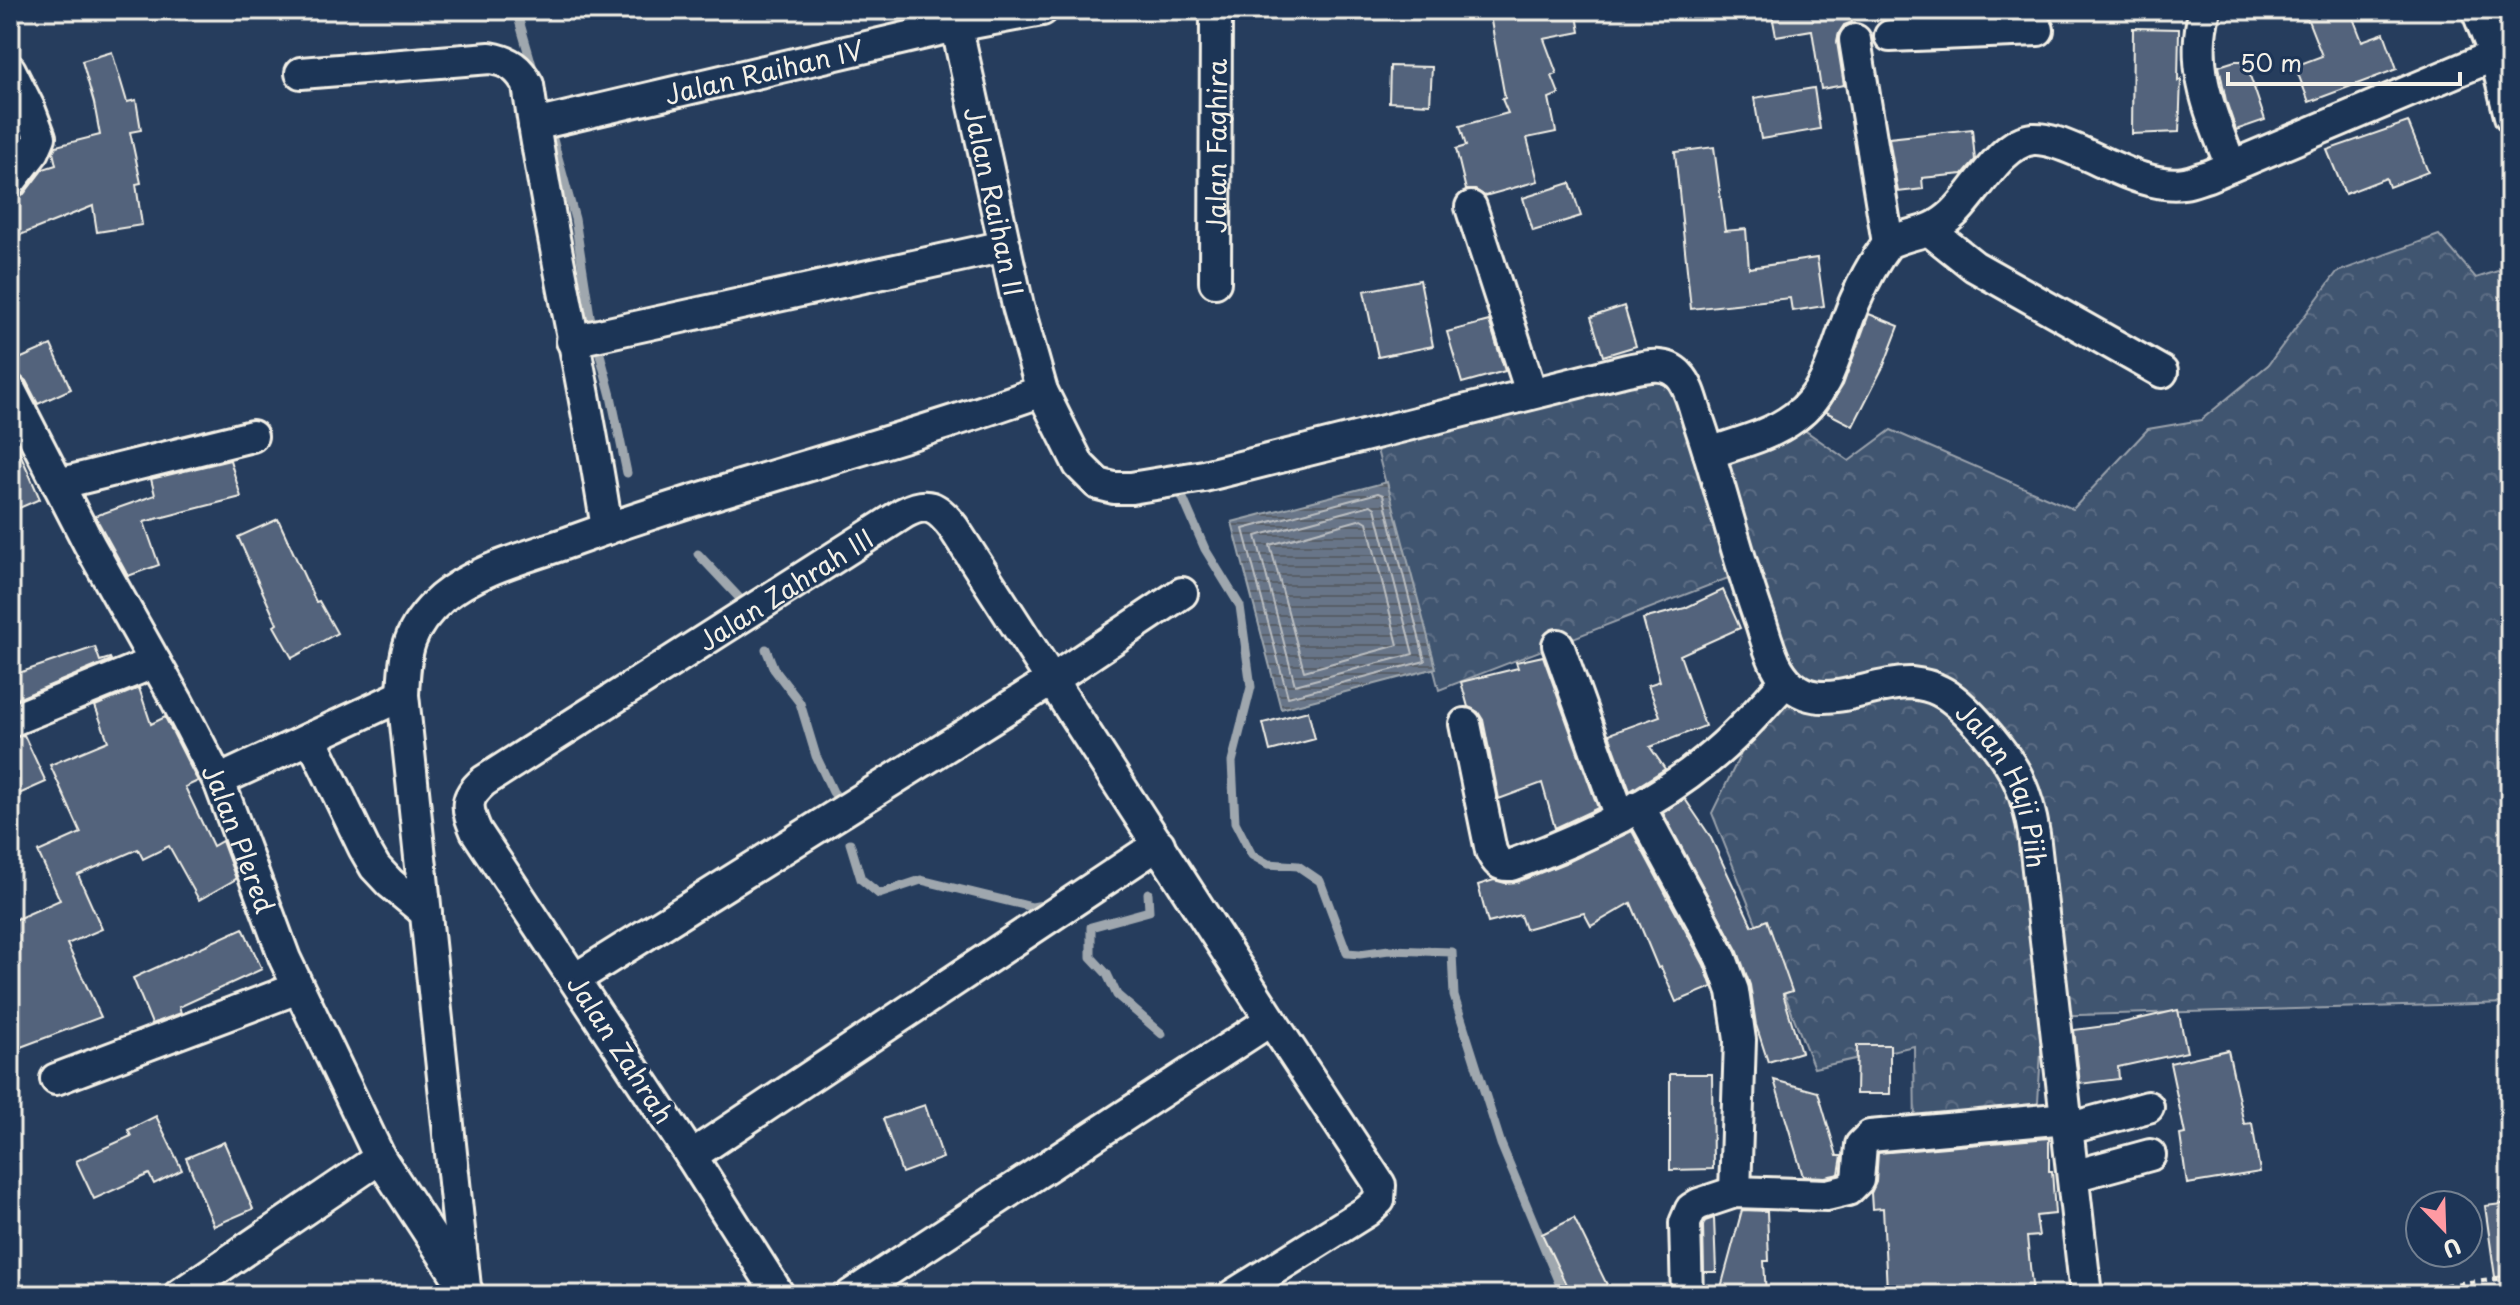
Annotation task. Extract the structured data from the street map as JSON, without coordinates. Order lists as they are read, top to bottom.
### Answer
{
  "streets": {
    "street": [
      "Jalan Raihan IV",
      "Jalan Faghira",
      "Jalan Raihan II",
      "Jalan Zahrah III",
      "Jalan Haji Piih",
      "Jalan Plered",
      "Jalan Zahrah"
    ]
  },
  "crossings": [
    ["Jalan Raihan IV", "Jalan Raihan II"],
    ["Jalan Zahrah III", "Jalan Zahrah"]
  ],
  "scale_bar": "50 m",
  "north": "bottom right"
}
